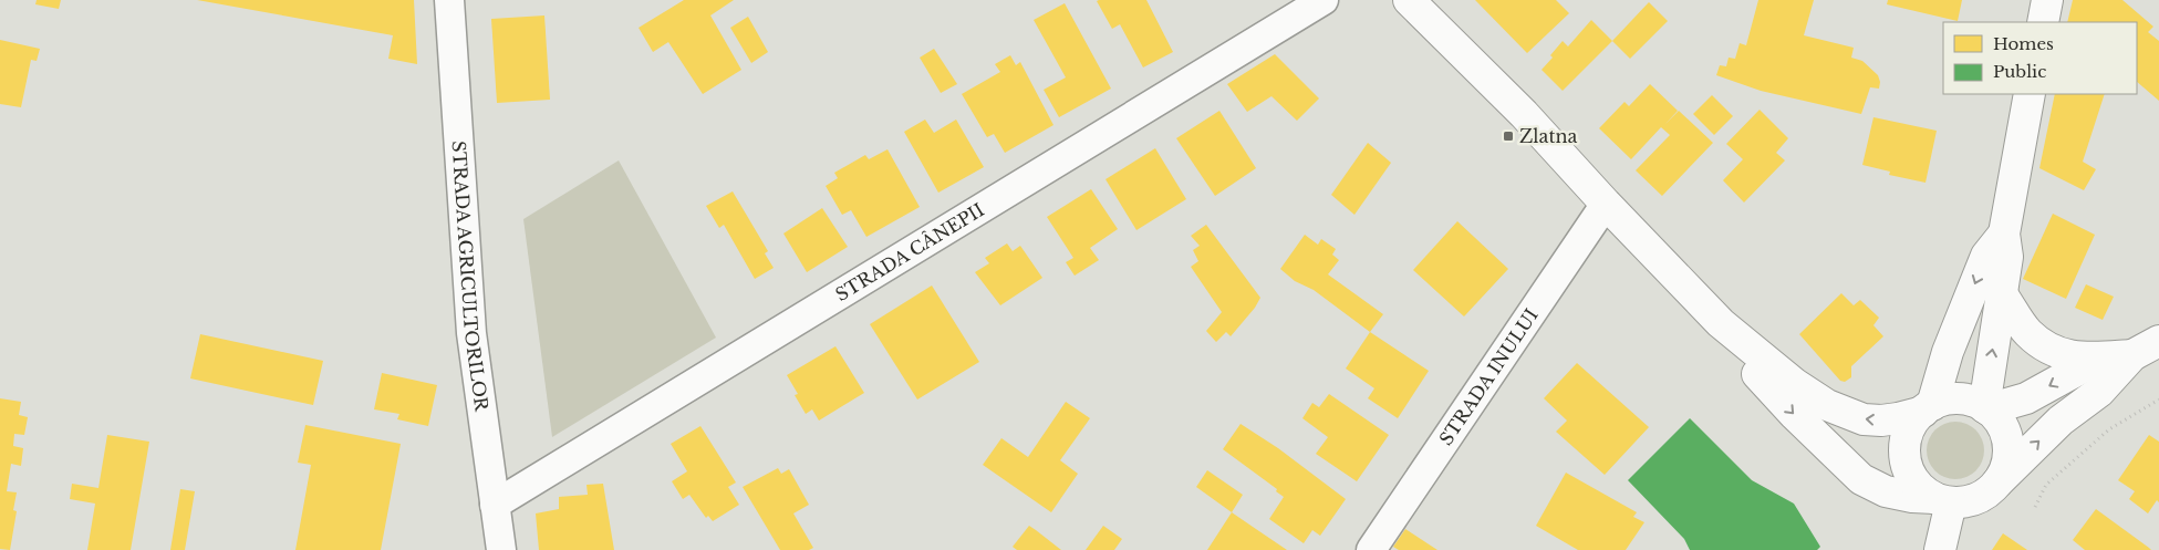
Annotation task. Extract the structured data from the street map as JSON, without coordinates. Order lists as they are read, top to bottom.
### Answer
{
  "streets": {
    "street": ["STRADA CÂNEPII", "STRADA AGRICULTORILOR", "STRADA INULUI"]
  },
  "crossings": [
    ["STRADA CÂNEPII", "STRADA AGRICULTORILOR"]
  ],
  "places": {
    "transit": ["Zlatna"]
  },
  "legend": ["Homes", "Public"]
}
